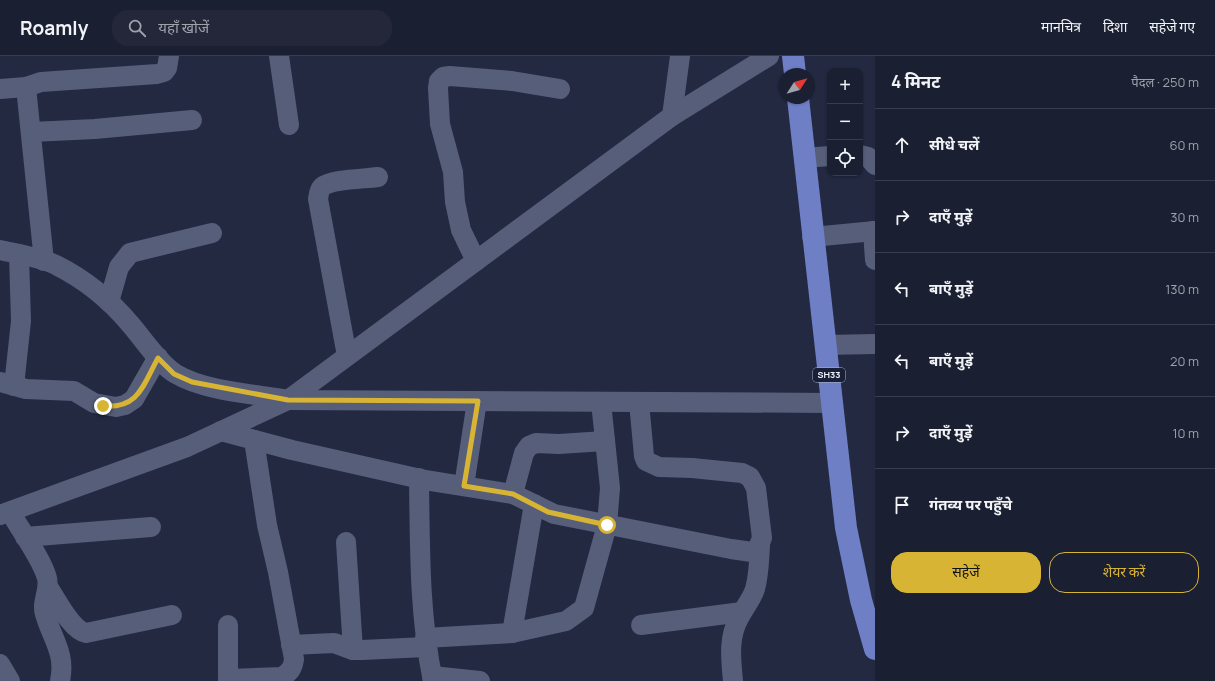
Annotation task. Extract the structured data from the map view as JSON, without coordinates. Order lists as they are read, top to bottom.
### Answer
{
  "streets": {
    "main road": ["SH33"]
  },
  "north": "top right",
  "page": {
    "header": "Roamly",
    "search": "यहाँ खोजें",
    "nav": ["मानचित्र", "दिशा", "सहेजे गए"],
    "heading": ["4 मिनट", "पैदल · 250 m"],
    "map_buttons": ["+", "−"],
    "list": [
      ["सीधे चलें", "60 m"],
      ["दाएँ मुड़ें", "30 m"],
      ["बाएँ मुड़ें", "130 m"],
      ["बाएँ मुड़ें", "20 m"],
      ["दाएँ मुड़ें", "10 m"],
      "गंतव्य पर पहुँचे"
    ],
    "buttons": ["सहेजें", "शेयर करें"]
  }
}
